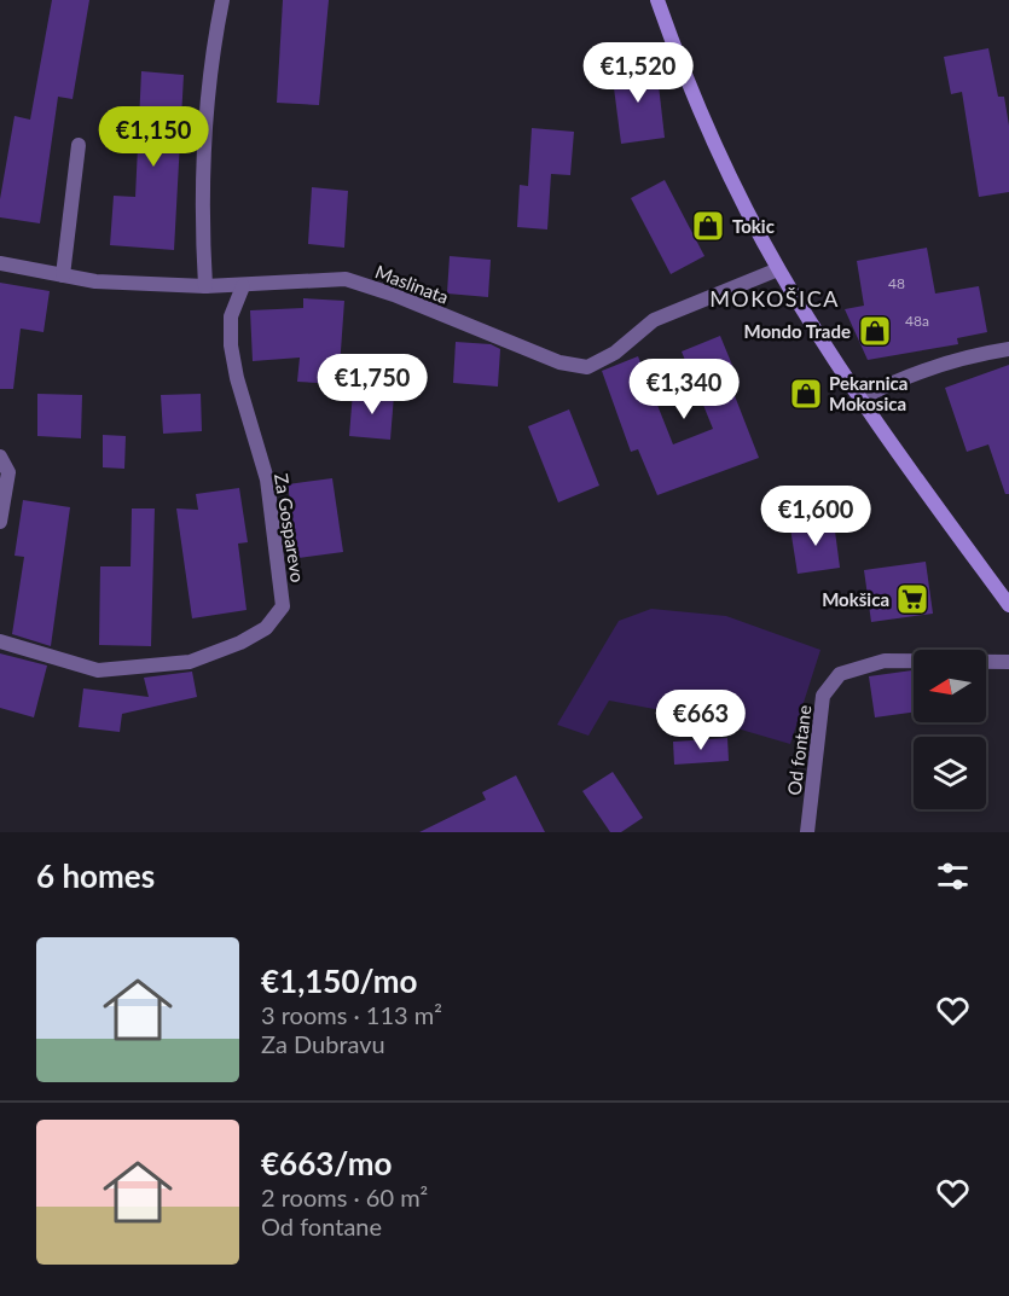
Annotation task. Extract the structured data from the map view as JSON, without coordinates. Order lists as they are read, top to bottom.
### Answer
{
  "streets": {
    "street": ["Maslinata", "Za Gosparevo", "Od fontane"]
  },
  "crossings": [
    ["Maslinata", "Za Gosparevo"]
  ],
  "districts": ["MOKOŠICA"],
  "places": {
    "shop": ["Tokic", "Mondo Trade", "Pekarnica Mokosica"],
    "supermarket": ["Mokšica"]
  },
  "house_numbers": ["48", "48a"],
  "north": "left",
  "page": {
    "price": [
      "€1,520",
      "€1,150",
      "€1,750",
      "€1,340",
      "€1,600",
      "€663"
    ],
    "heading": "6 homes",
    "list": [
      {
        "name": "€1,150/mo",
        "note": "3 rooms · 113 m² · Za Dubravu"
      },
      {
        "name": "€663/mo",
        "note": "2 rooms · 60 m² · Od fontane"
      }
    ]
  }
}
